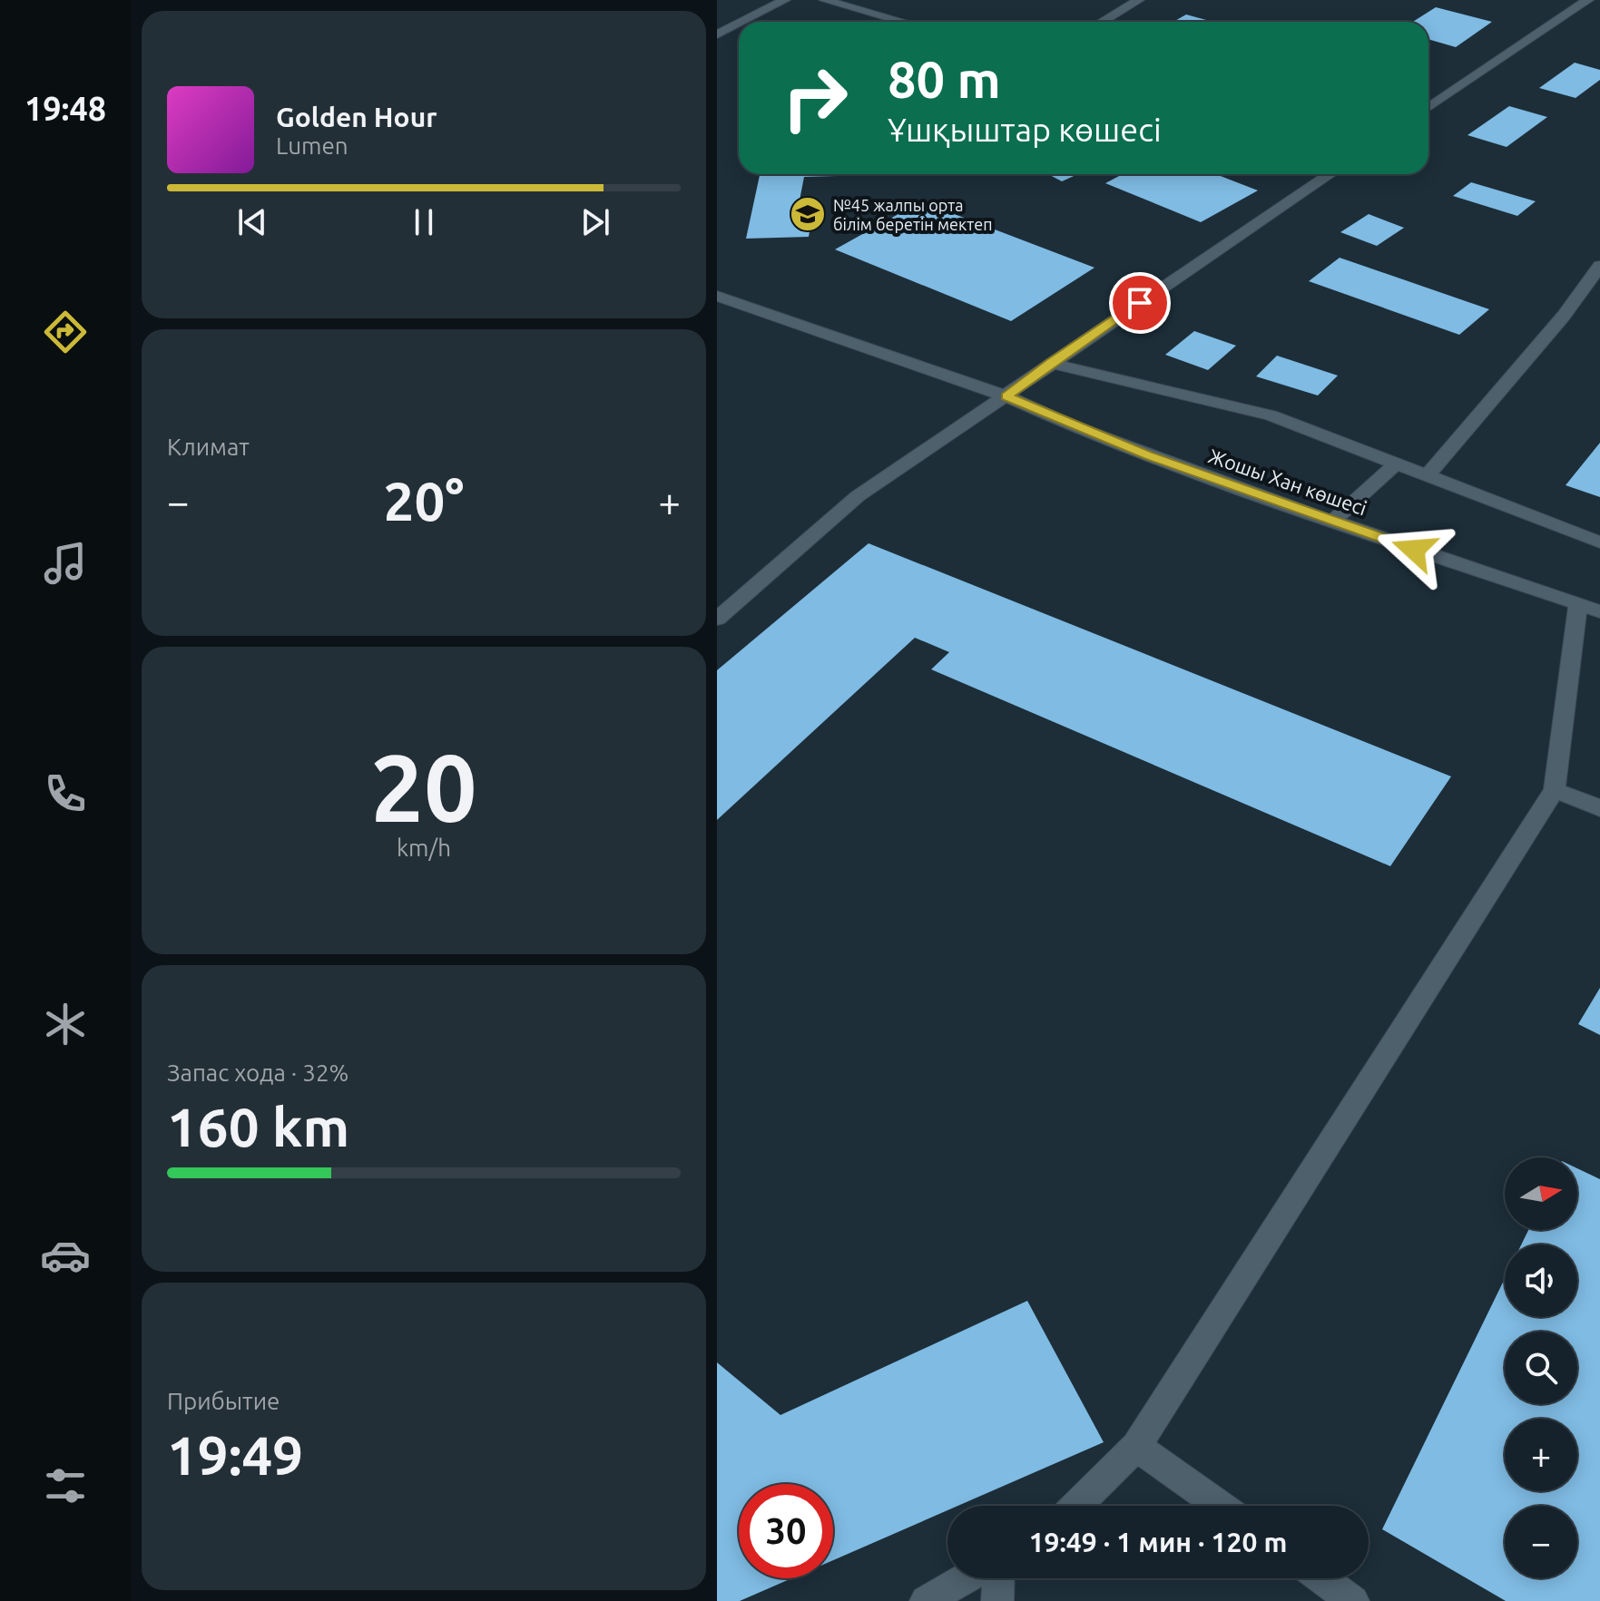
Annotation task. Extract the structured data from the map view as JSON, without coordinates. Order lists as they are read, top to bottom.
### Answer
{
  "streets": {
    "street": ["Жошы Хан көшесі"]
  },
  "places": {
    "school or university": ["№45 жалпы орта білім беретін мектеп"]
  },
  "north": "right",
  "page": {
    "tabs": "19:48",
    "turn": ["80 m", "Ұшқыштар көшесі"],
    "song": ["Golden Hour", "Lumen"],
    "tile": [
      "Климат",
      ["20", "km/h"],
      ["Запас хода · 32%", "160 km"],
      ["Прибытие", "19:49"]
    ],
    "heat": ["−", "20°", "+"],
    "map_buttons": ["+", "−"],
    "limit": "30",
    "trip": "19:49 · 1 мин · 120 m"
  }
}
